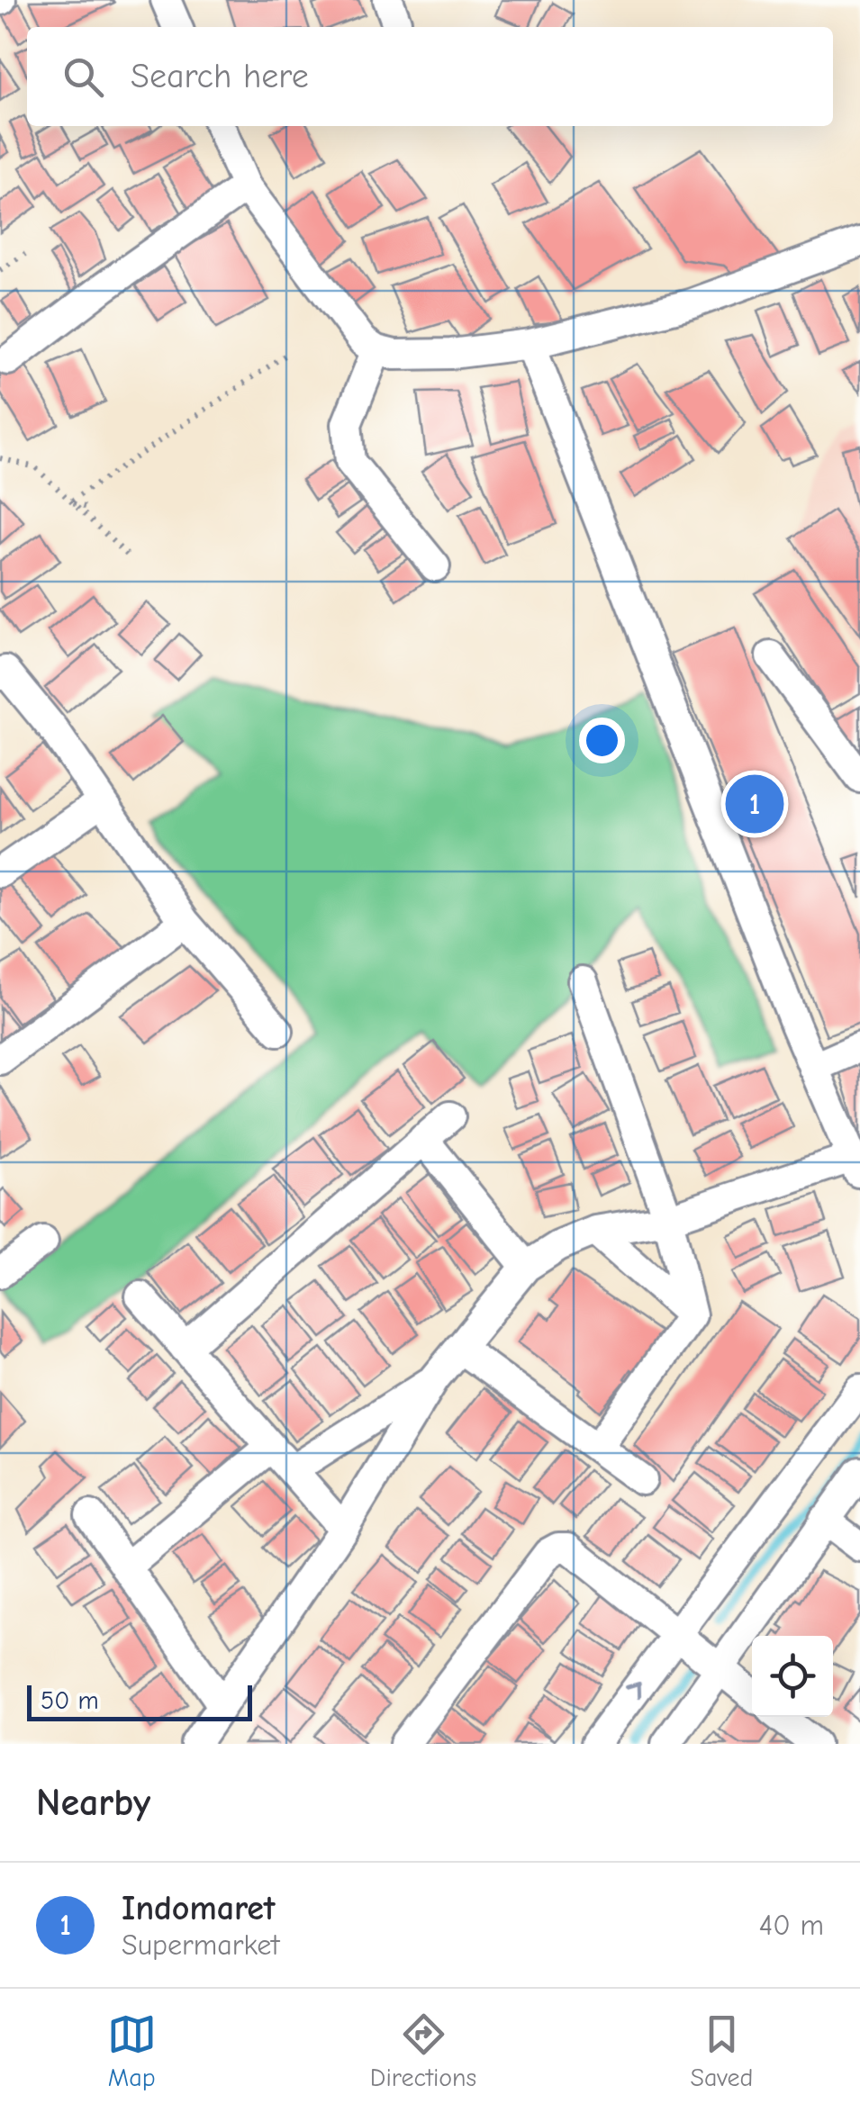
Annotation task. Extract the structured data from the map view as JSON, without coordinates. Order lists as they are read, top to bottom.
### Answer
{
  "scale_bar": "50 m",
  "page": {
    "search": "Search here",
    "pins": "1",
    "scale": "50 m",
    "heading": "Nearby",
    "list": [
      {
        "mark": "1",
        "name": "Indomaret",
        "note": "Supermarket",
        "value": "40 m"
      }
    ],
    "nav": ["Map", "Directions", "Saved"]
  }
}
